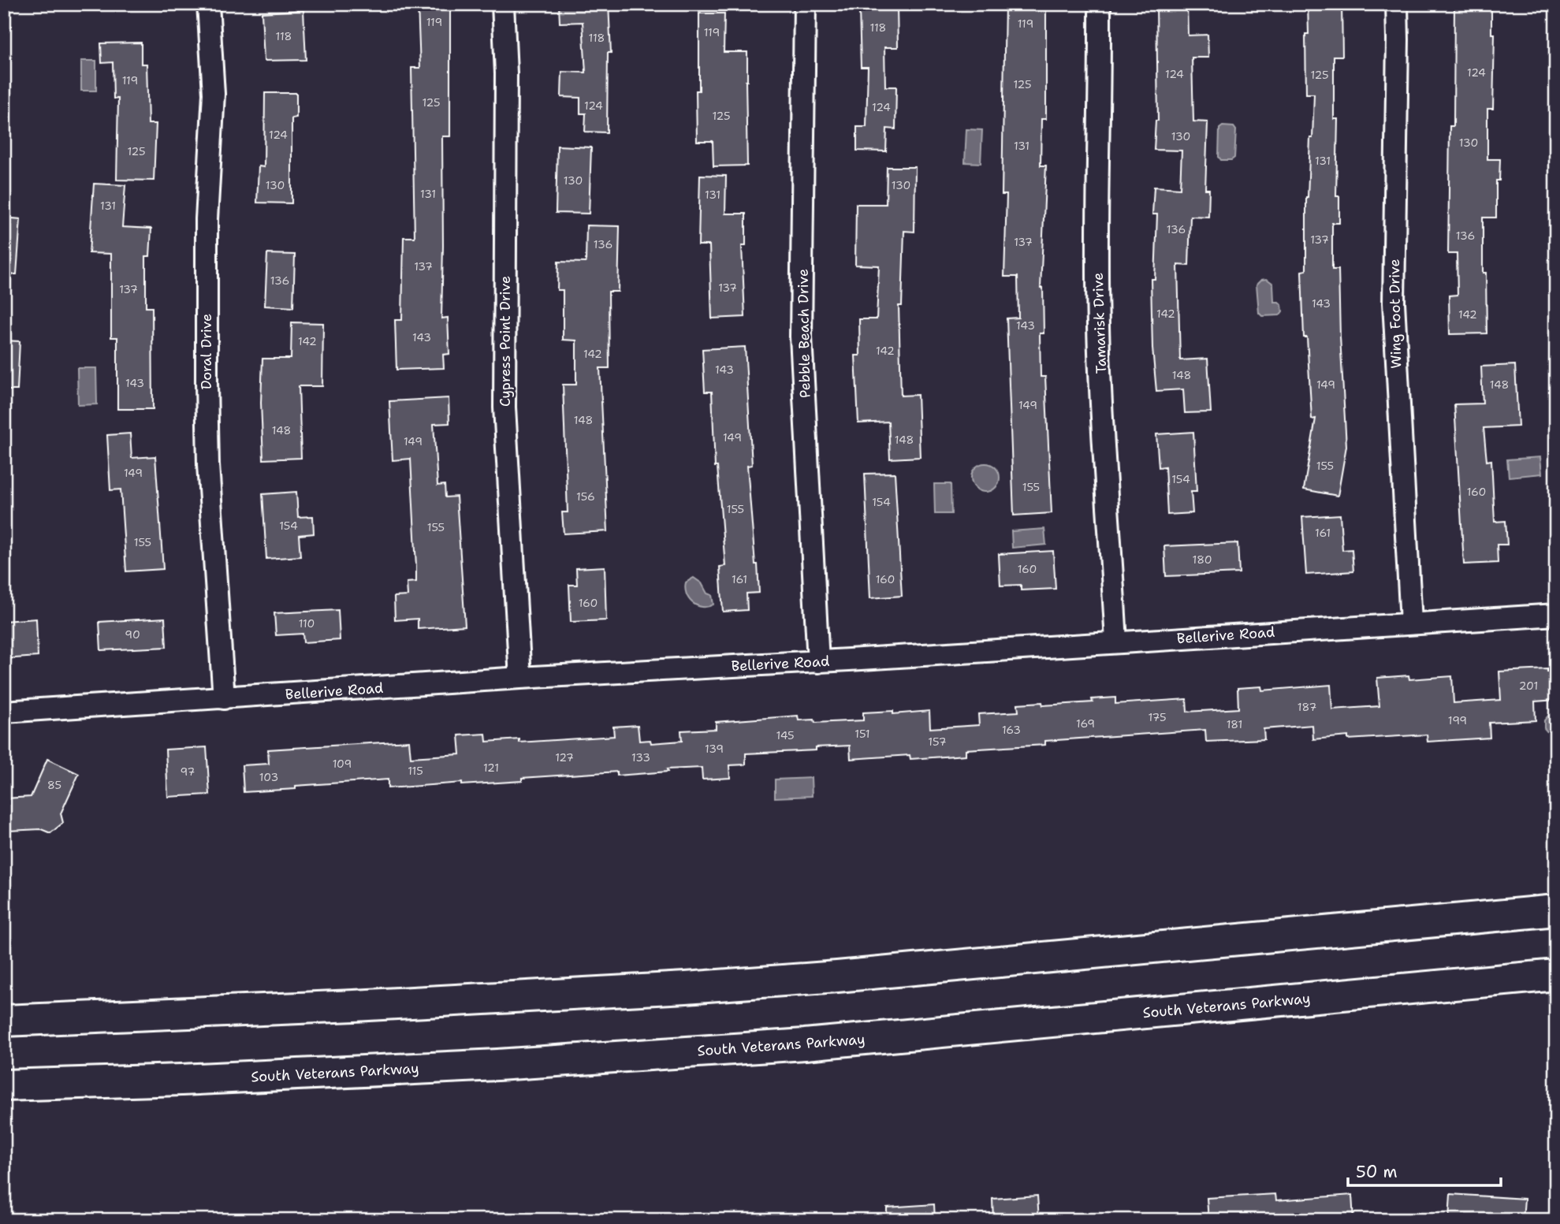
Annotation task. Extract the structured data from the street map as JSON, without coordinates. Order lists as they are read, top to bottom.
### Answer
{
  "streets": {
    "highway": ["South Veterans Parkway"],
    "street": [
      "Wing Foot Drive",
      "Tamarisk Drive",
      "Pebble Beach Drive",
      "Cypress Point Drive",
      "Doral Drive",
      "Bellerive Road"
    ]
  },
  "crossings": [
    ["Wing Foot Drive", "Bellerive Road"],
    ["Tamarisk Drive", "Bellerive Road"],
    ["Pebble Beach Drive", "Bellerive Road"],
    ["Cypress Point Drive", "Bellerive Road"],
    ["Doral Drive", "Bellerive Road"]
  ],
  "house_numbers": [
    "119",
    "119",
    "118",
    "119",
    "118",
    "118",
    "124",
    "124",
    "125",
    "119",
    "125",
    "125",
    "124",
    "124",
    "125",
    "124",
    "130",
    "130",
    "131",
    "125",
    "131",
    "130",
    "130",
    "130",
    "131",
    "131",
    "131",
    "136",
    "136",
    "137",
    "137",
    "136",
    "137",
    "136",
    "137",
    "137",
    "143",
    "142",
    "142",
    "143",
    "143",
    "142",
    "142",
    "142",
    "143",
    "148",
    "143",
    "149",
    "148",
    "149",
    "148",
    "148",
    "149",
    "148",
    "149",
    "155",
    "149",
    "154",
    "155",
    "160",
    "156",
    "154",
    "155",
    "154",
    "155",
    "161",
    "155",
    "180",
    "160",
    "161",
    "160",
    "160",
    "110",
    "90",
    "201",
    "187",
    "175",
    "199",
    "169",
    "181",
    "163",
    "151",
    "145",
    "157",
    "139",
    "127",
    "133",
    "109",
    "121",
    "115",
    "97",
    "103",
    "85"
  ],
  "scale_bar": "50 m"
}
